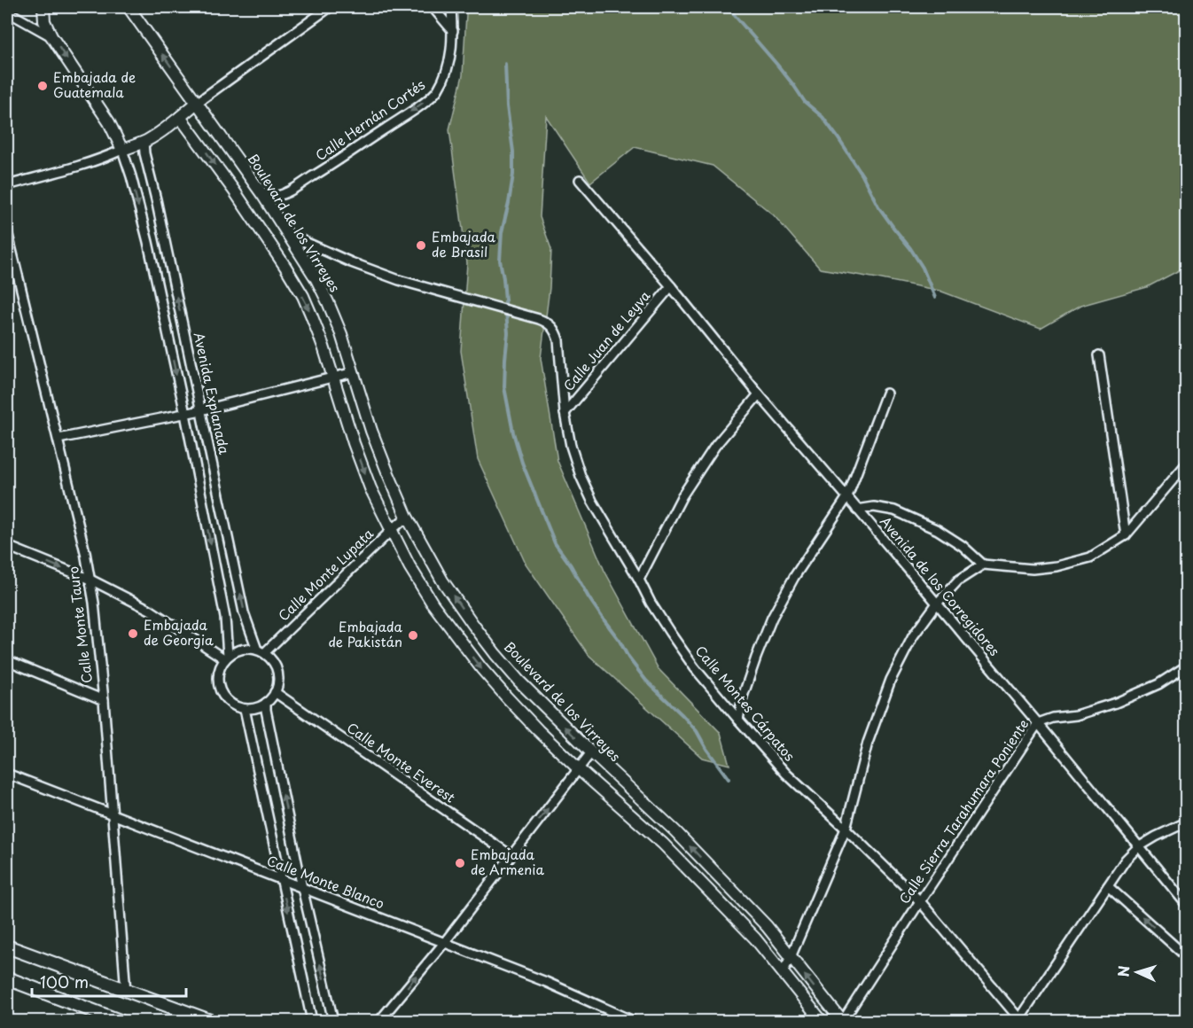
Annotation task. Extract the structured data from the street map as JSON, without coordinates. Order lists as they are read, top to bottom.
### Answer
{
  "streets": {
    "street": [
      "Calle Hernán Cortés",
      "Boulevard de los Virreyes",
      "Calle Juan de Leyva",
      "Avenida Explanada",
      "Calle Monte Lupata",
      "Avenida de los Corregidores",
      "Calle Monte Tauro",
      "Calle Montes Cárpatos",
      "Calle Monte Everest",
      "Calle Sierra Tarahumara Poniente",
      "Calle Monte Blanco"
    ]
  },
  "crossings": [
    ["Calle Hernán Cortés", "Boulevard de los Virreyes"],
    ["Boulevard de los Virreyes", "Calle Monte Lupata"],
    ["Boulevard de los Virreyes", "Calle Montes Cárpatos"],
    ["Boulevard de los Virreyes", "Calle Sierra Tarahumara Poniente"],
    ["Calle Juan de Leyva", "Avenida de los Corregidores"],
    ["Calle Juan de Leyva", "Calle Montes Cárpatos"],
    ["Avenida Explanada", "Calle Monte Lupata"],
    ["Avenida Explanada", "Calle Monte Everest"],
    ["Calle Monte Lupata", "Calle Monte Everest"],
    ["Avenida de los Corregidores", "Calle Sierra Tarahumara Poniente"],
    ["Calle Monte Tauro", "Calle Monte Blanco"],
    ["Calle Montes Cárpatos", "Calle Sierra Tarahumara Poniente"]
  ],
  "one_way": ["Calle Hernán Cortés"],
  "places": [
    "Embajada de Guatemala",
    "Embajada de Brasil",
    "Embajada de Georgia",
    "Embajada de Pakistán",
    "Embajada de Armenia"
  ],
  "scale_bar": "100 m",
  "north": "left"
}
